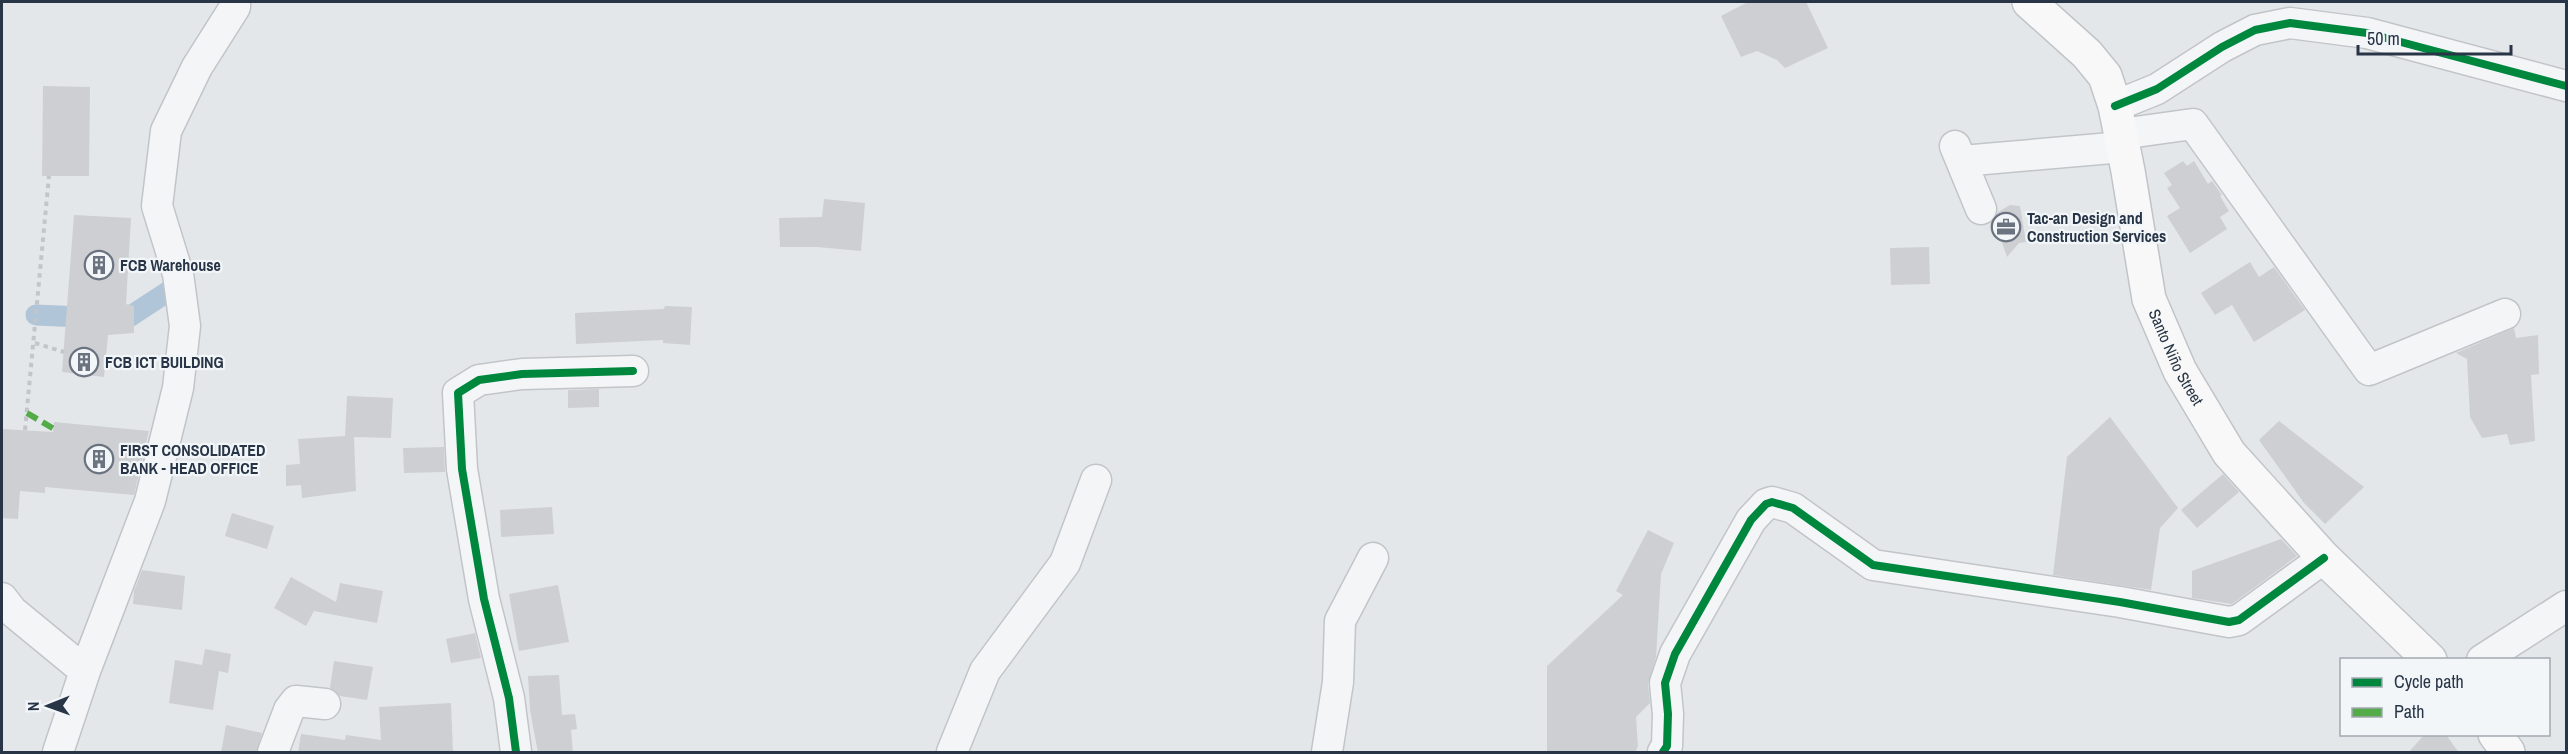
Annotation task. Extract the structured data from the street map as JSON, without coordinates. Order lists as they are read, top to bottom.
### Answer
{
  "streets": {
    "main road": ["Santo Niño Street"]
  },
  "places": {
    "office": ["Tac-an Design and Construction Services"],
    "building": ["FCB Warehouse", "FCB ICT BUILDING", "FIRST CONSOLIDATED BANK - HEAD OFFICE"]
  },
  "legend": ["Cycle path", "Path"],
  "scale_bar": "50 m",
  "north": "left"
}
